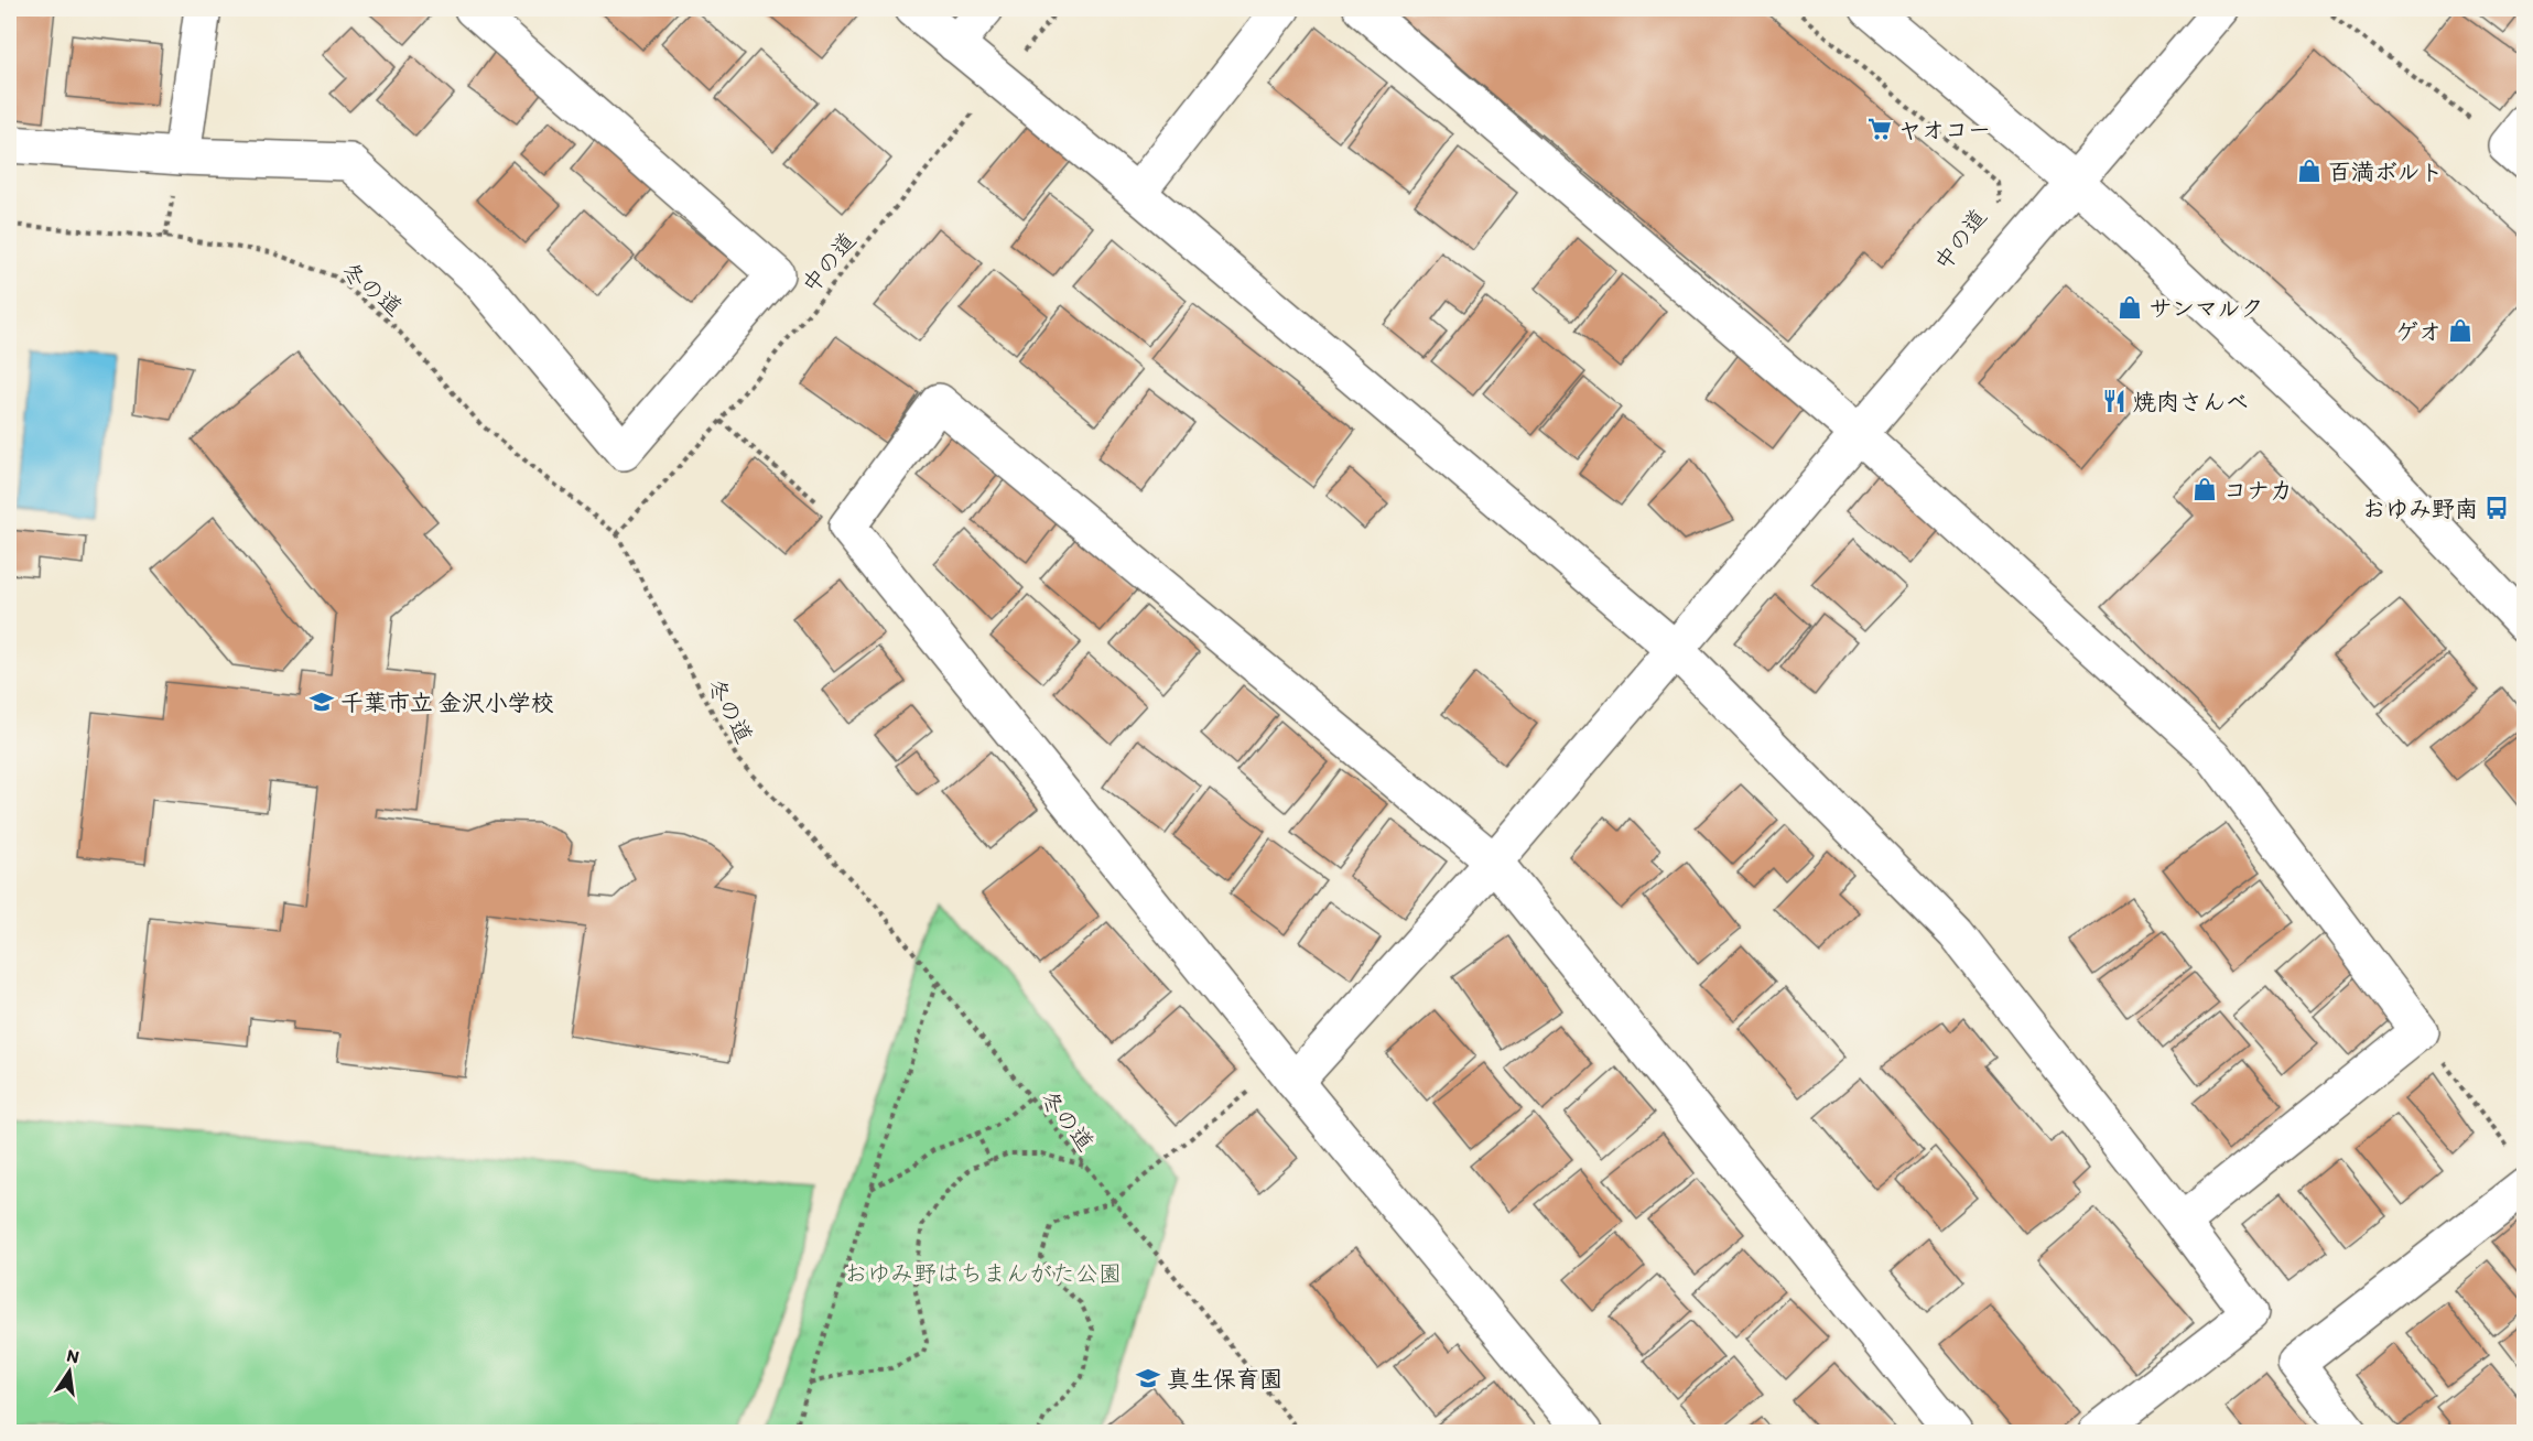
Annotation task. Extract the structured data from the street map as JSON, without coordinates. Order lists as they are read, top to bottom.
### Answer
{
  "streets": {
    "path": ["中の道", "冬の道"]
  },
  "crossings": [
    ["中の道", "冬の道"]
  ],
  "parks": ["おゆみ野はちまんがた公園"],
  "places": {
    "supermarket": ["ヤオコー"],
    "shop": [
      "百満ボルト",
      "サンマルク",
      "ゲオ",
      "コナカ"
    ],
    "restaurant": ["焼肉さんべ"],
    "bus stop": ["おゆみ野南"],
    "school or university": ["千葉市立 金沢小学校", "真生保育園"]
  },
  "north": "top"
}
